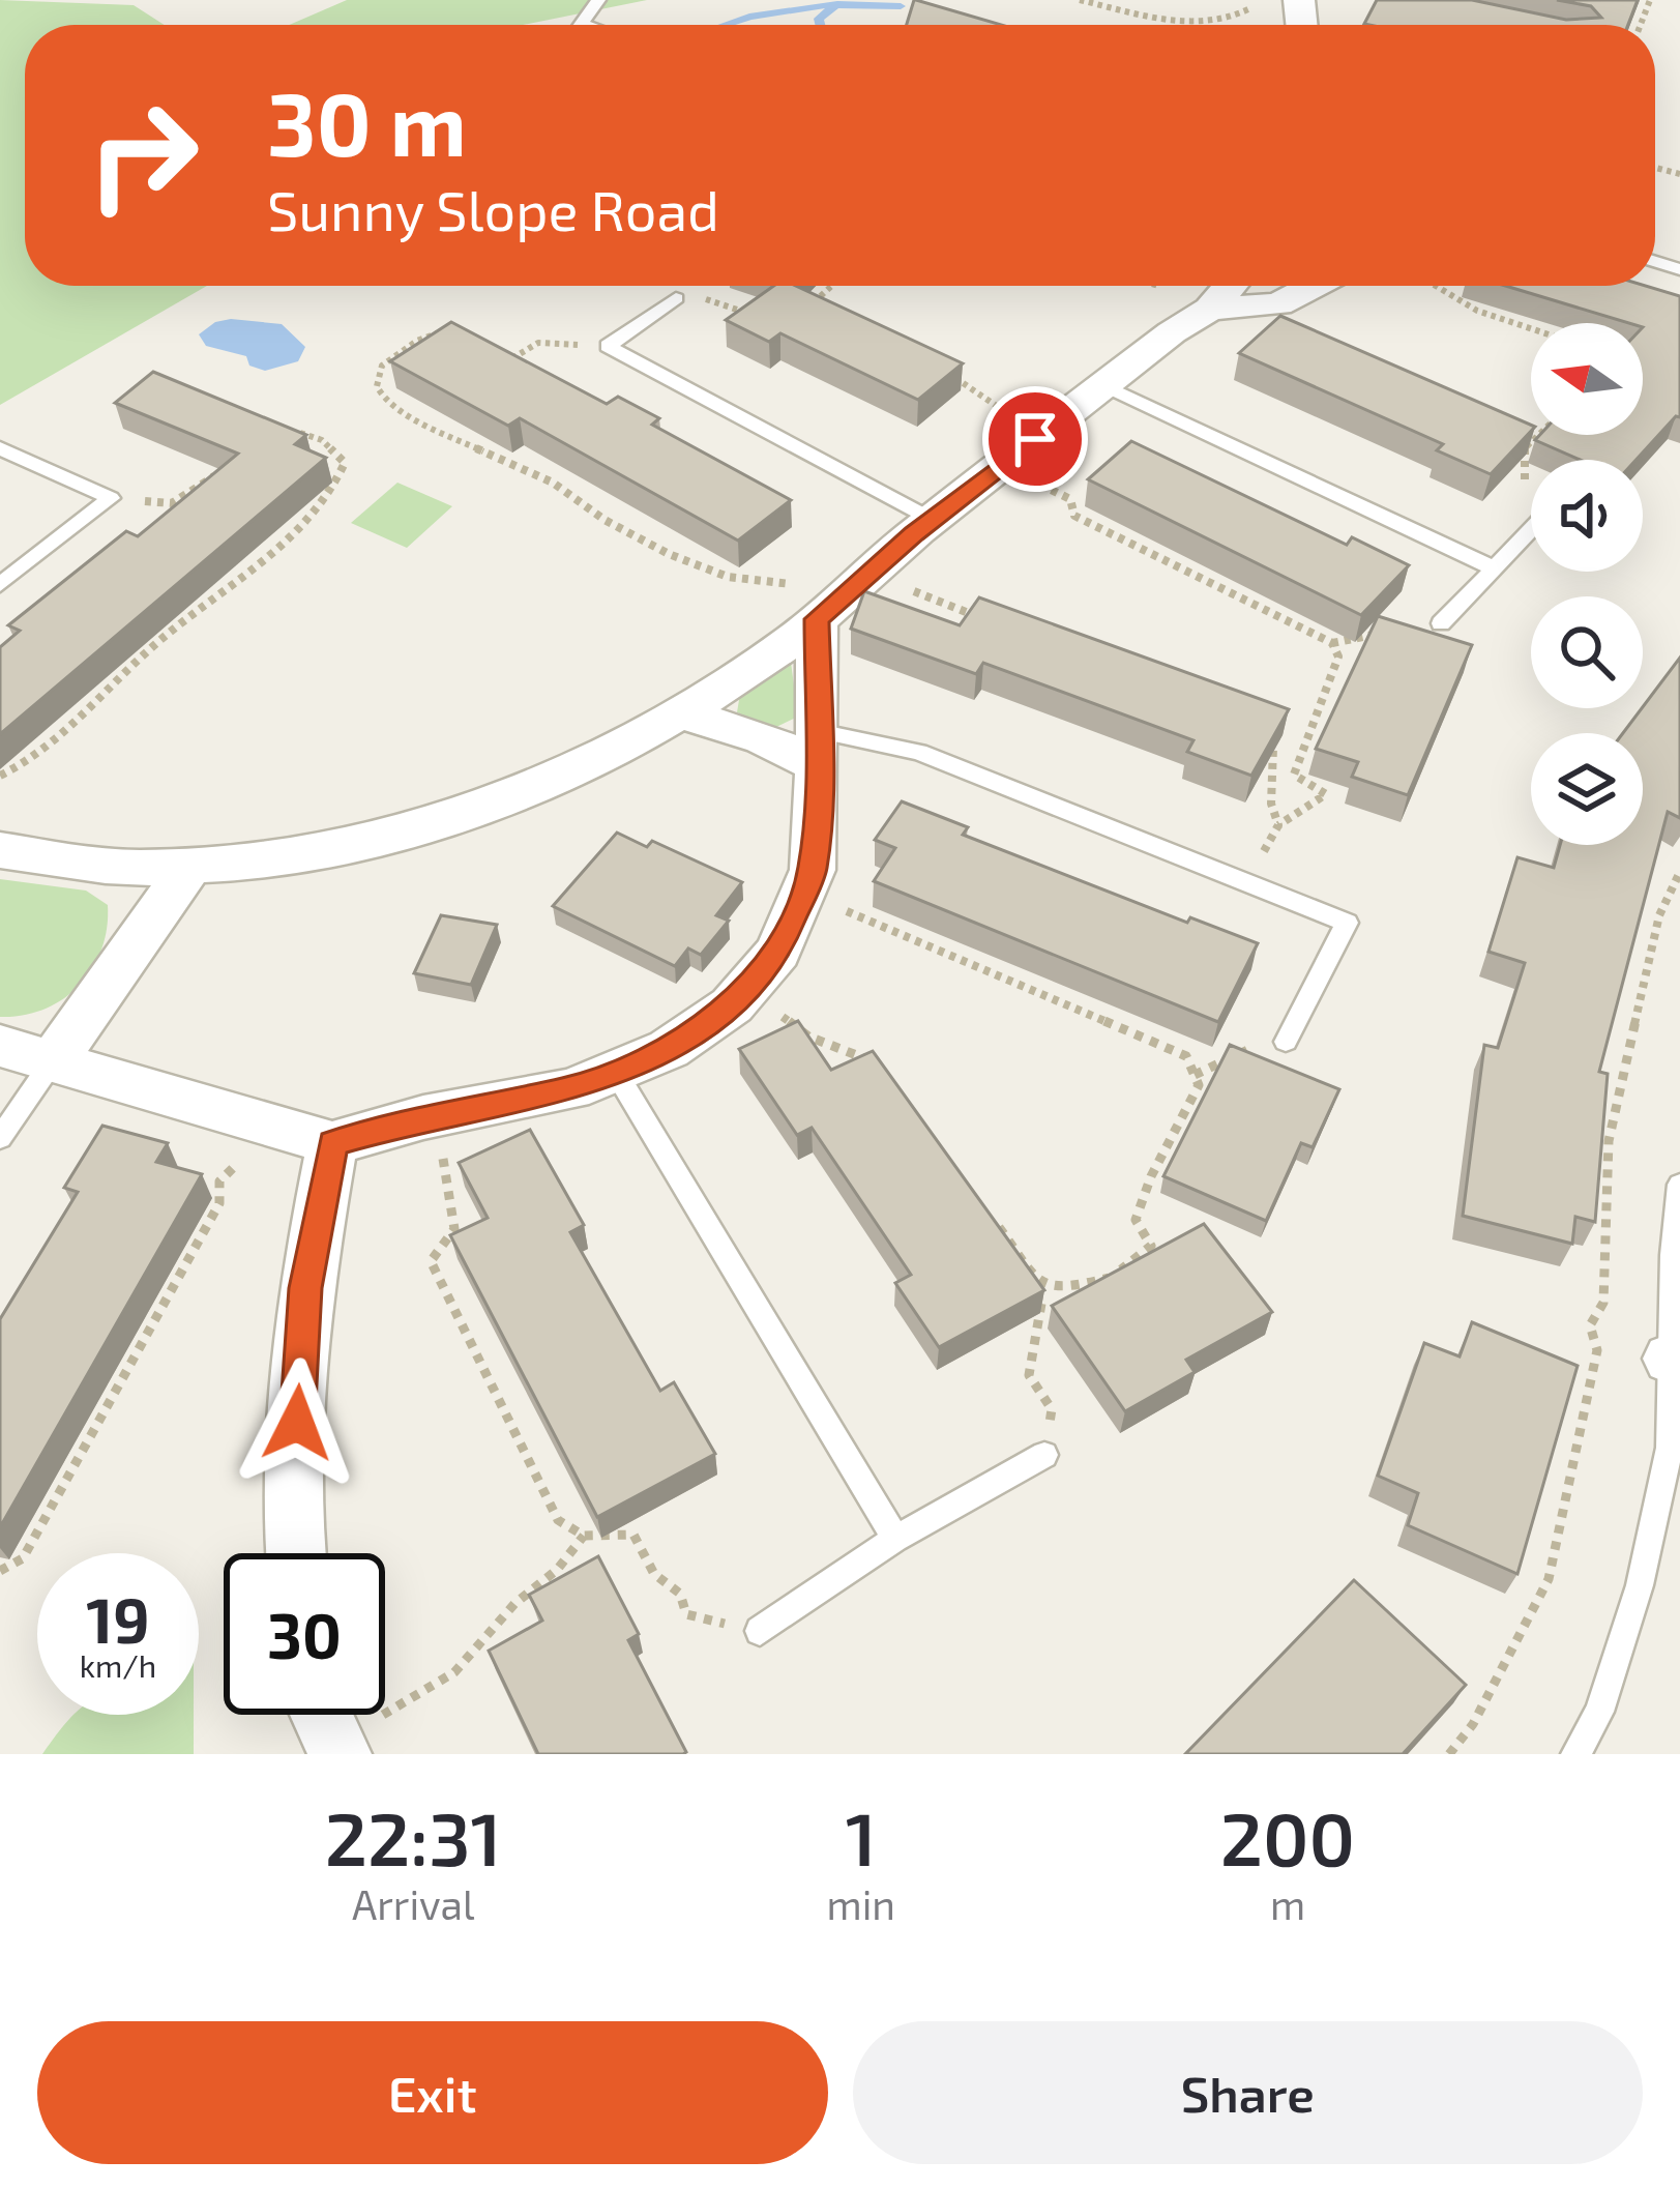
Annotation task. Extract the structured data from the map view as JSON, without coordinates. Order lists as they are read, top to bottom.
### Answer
{
  "north": "left",
  "page": {
    "turn": ["30 m", "Sunny Slope Road"],
    "speed": "19 km/h",
    "limit": "30",
    "eta": [
      "22:31",
      "Arrival",
      "1",
      "min",
      "200",
      "m"
    ],
    "buttons": ["Exit", "Share"]
  }
}
